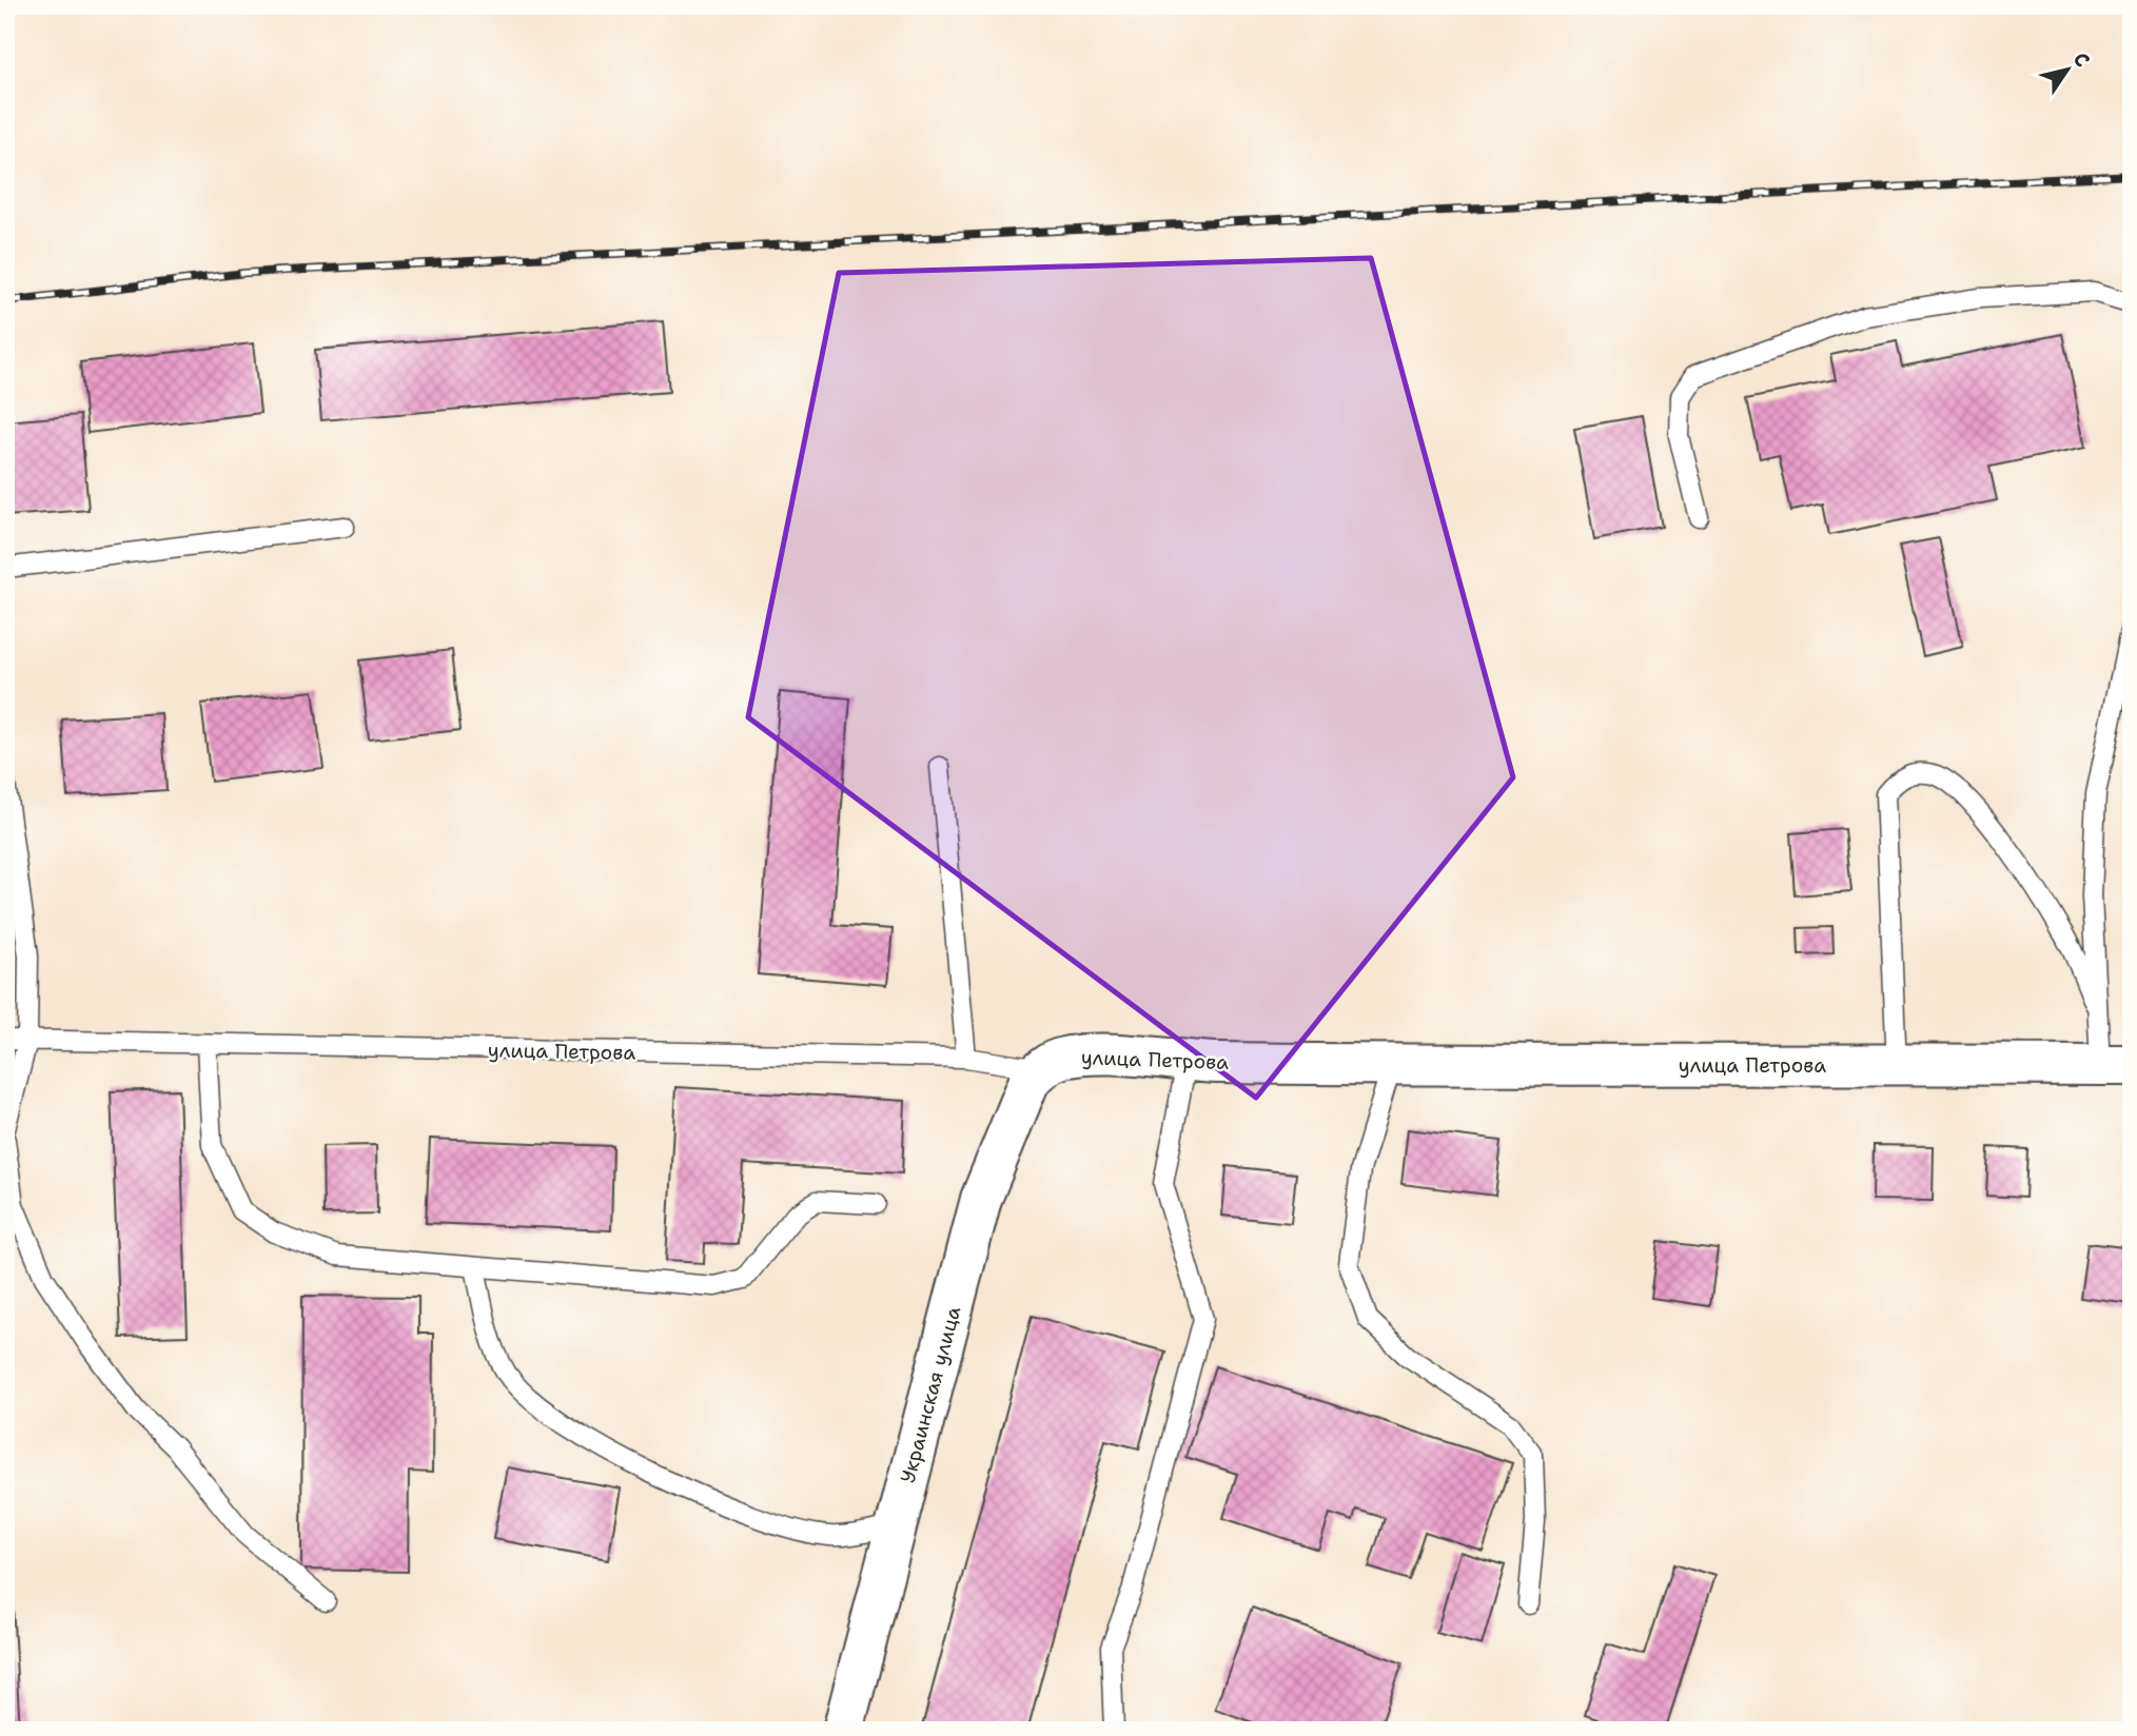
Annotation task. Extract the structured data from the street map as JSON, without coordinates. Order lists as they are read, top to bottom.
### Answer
{
  "streets": {
    "main road": ["улица Петрова", "Украинская улица"]
  },
  "crossings": [
    ["улица Петрова", "Украинская улица"]
  ],
  "north": "top right"
}
